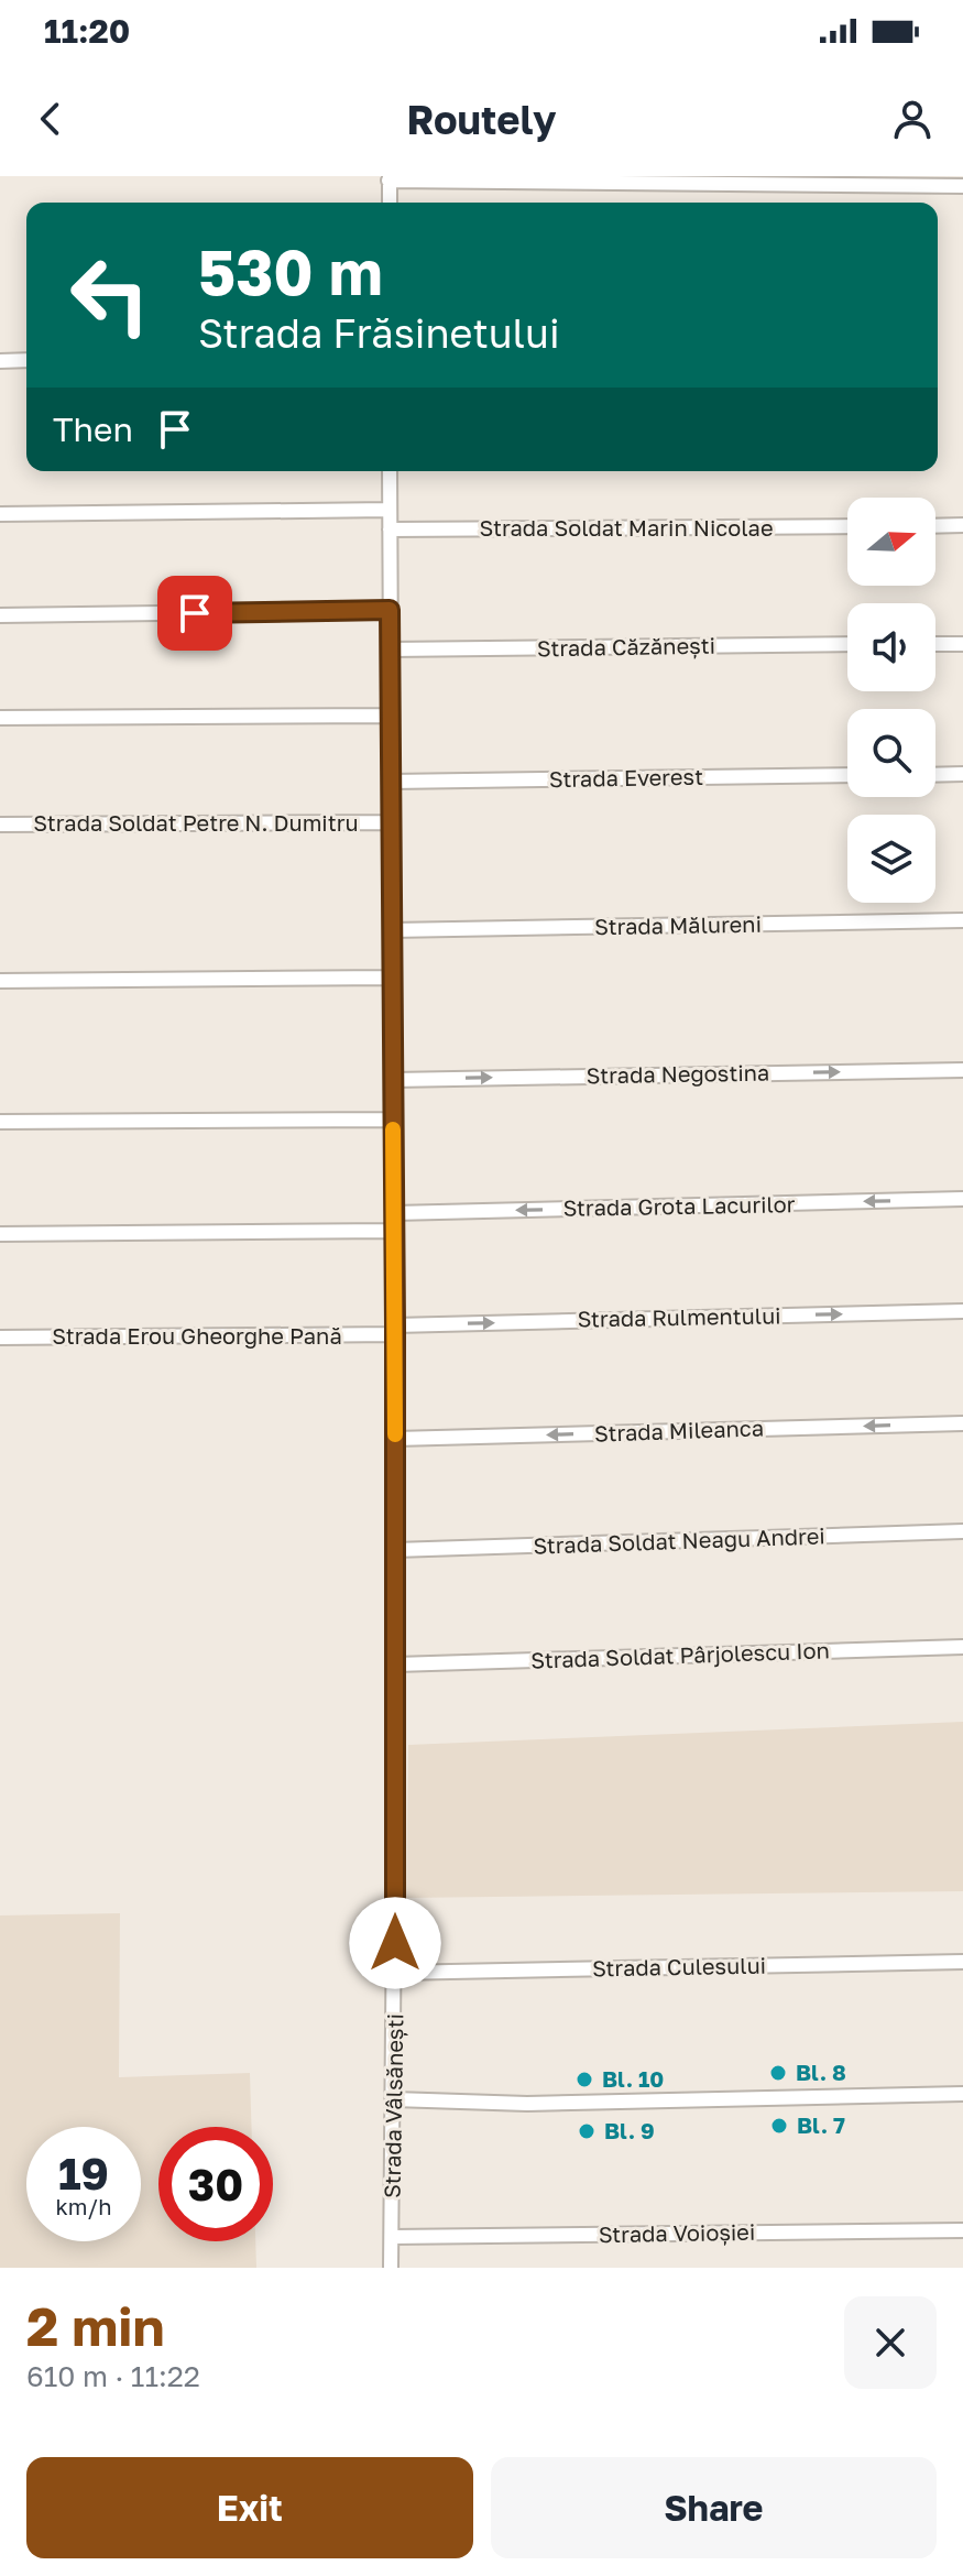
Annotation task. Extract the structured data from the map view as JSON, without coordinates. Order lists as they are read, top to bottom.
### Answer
{
  "streets": {
    "street": [
      "Strada Soldat Marin Nicolae",
      "Strada Căzănești",
      "Strada Everest",
      "Strada Soldat Petre N. Dumitru",
      "Strada Mălureni",
      "Strada Negostina",
      "Strada Grota Lacurilor",
      "Strada Rulmentului",
      "Strada Erou Gheorghe Pană",
      "Strada Mileanca",
      "Strada Soldat Neagu Andrei",
      "Strada Soldat Pârjolescu Ion",
      "Strada Culesului",
      "Strada Vâlsănești",
      "Strada Voioșiei"
    ]
  },
  "crossings": [
    ["Strada Soldat Marin Nicolae", "Strada Vâlsănești"],
    ["Strada Căzănești", "Strada Vâlsănești"],
    ["Strada Everest", "Strada Vâlsănești"],
    ["Strada Soldat Petre N. Dumitru", "Strada Vâlsănești"],
    ["Strada Mălureni", "Strada Vâlsănești"],
    ["Strada Negostina", "Strada Vâlsănești"],
    ["Strada Grota Lacurilor", "Strada Vâlsănești"],
    ["Strada Rulmentului", "Strada Erou Gheorghe Pană"],
    ["Strada Rulmentului", "Strada Vâlsănești"],
    ["Strada Erou Gheorghe Pană", "Strada Vâlsănești"],
    ["Strada Mileanca", "Strada Vâlsănești"],
    ["Strada Soldat Neagu Andrei", "Strada Vâlsănești"],
    ["Strada Soldat Pârjolescu Ion", "Strada Vâlsănești"],
    ["Strada Culesului", "Strada Vâlsănești"],
    ["Strada Vâlsănești", "Strada Voioșiei"]
  ],
  "one_way": [
    "Strada Negostina",
    "Strada Grota Lacurilor",
    "Strada Rulmentului",
    "Strada Mileanca"
  ],
  "places": [
    "Bl. 8",
    "Bl. 10",
    "Bl. 7",
    "Bl. 9"
  ],
  "north": "right",
  "page": {
    "status": "11:20",
    "header": "Routely",
    "turn": ["530 m", "Strada Frăsinetului"],
    "then": "Then",
    "speed": "19 km/h",
    "limit": "30",
    "heading": ["2 min", "610 m · 11:22"],
    "buttons": ["Exit", "Share"]
  }
}
